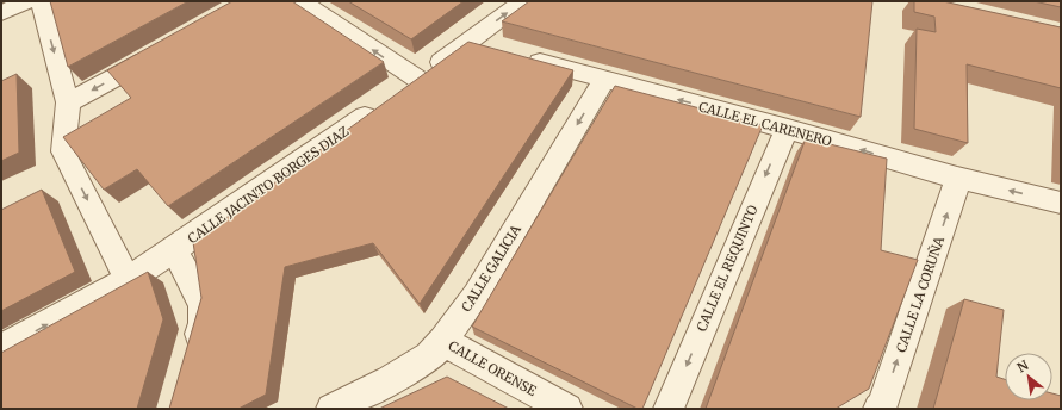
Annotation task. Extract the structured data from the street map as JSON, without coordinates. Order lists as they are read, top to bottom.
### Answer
{
  "streets": {
    "street": [
      "CALLE EL CARENERO",
      "CALLE JACINTO BORGES DIAZ",
      "CALLE GALICIA",
      "CALLE EL REQUINTO",
      "CALLE LA CORUÑA",
      "CALLE ORENSE"
    ]
  },
  "crossings": [
    ["CALLE EL CARENERO", "CALLE GALICIA"],
    ["CALLE EL CARENERO", "CALLE EL REQUINTO"],
    ["CALLE EL CARENERO", "CALLE LA CORUÑA"],
    ["CALLE GALICIA", "CALLE ORENSE"]
  ],
  "one_way": [
    "CALLE EL CARENERO",
    "CALLE GALICIA",
    "CALLE EL REQUINTO",
    "CALLE LA CORUÑA"
  ],
  "north": "top left"
}
